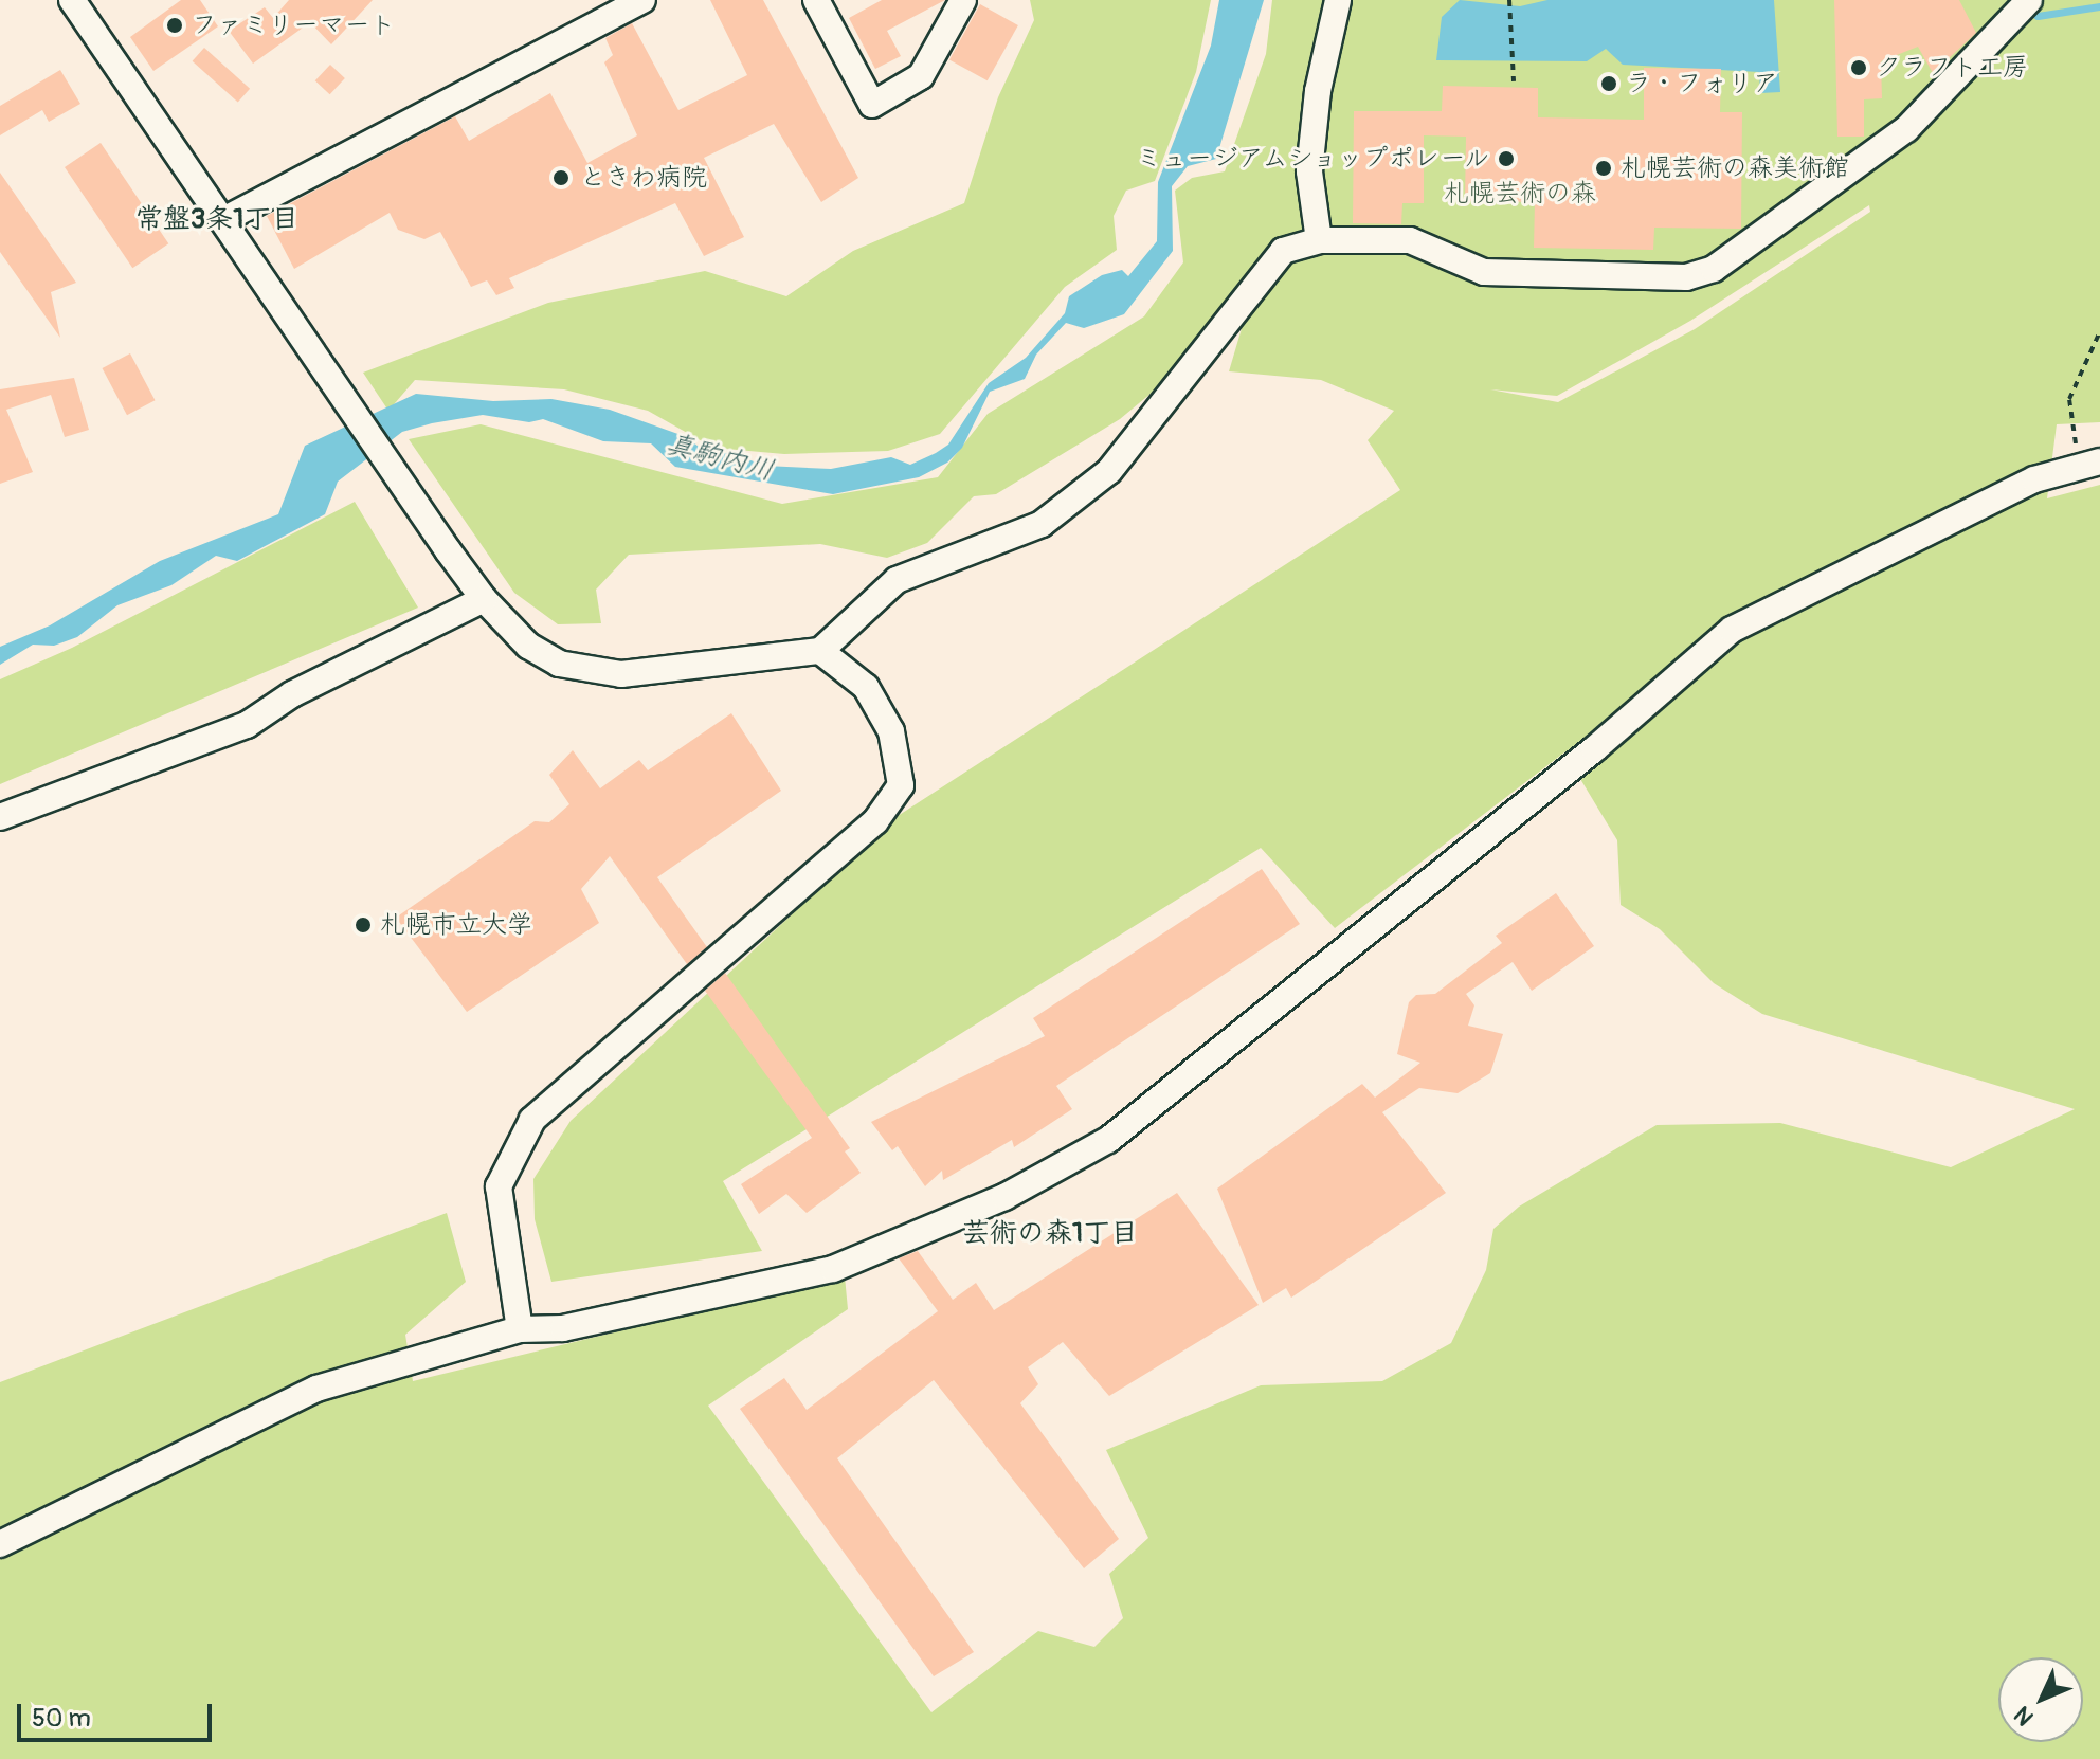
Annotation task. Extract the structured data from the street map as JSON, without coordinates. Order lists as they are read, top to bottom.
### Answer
{
  "districts": ["常盤3条1丁目", "芸術の森1丁目"],
  "water": ["真駒内川"],
  "parks": ["札幌芸術の森"],
  "places": [
    "ファミリーマート",
    "クラフト工房",
    "ラ・フォリア",
    "ミュージアムショップポレール",
    "札幌芸術の森美術館",
    "ときわ病院",
    "札幌市立大学"
  ],
  "scale_bar": "50 m",
  "north": "bottom left"
}
